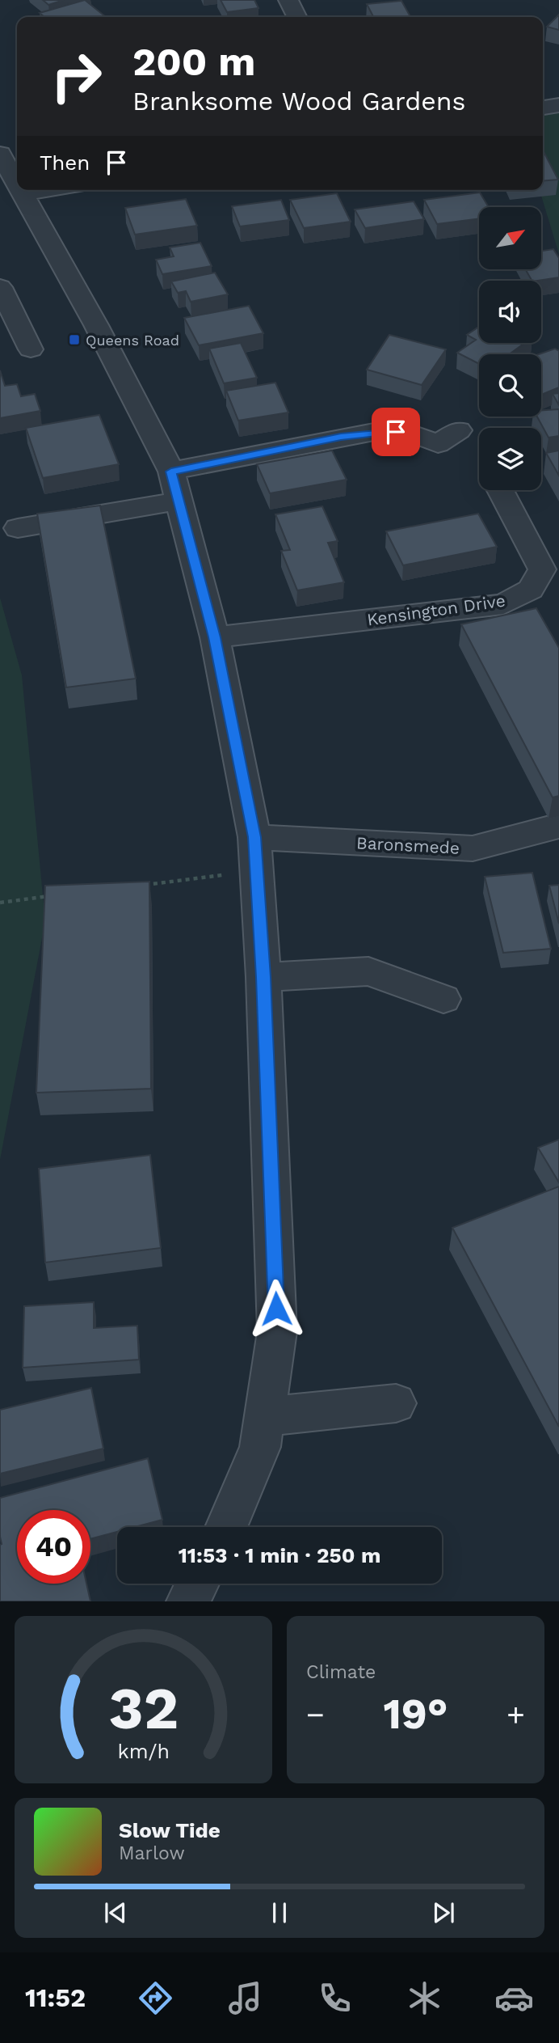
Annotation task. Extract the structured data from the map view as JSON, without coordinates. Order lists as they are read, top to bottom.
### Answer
{
  "streets": {
    "street": ["Kensington Drive", "Baronsmede"]
  },
  "places": {
    "transit": ["Queens Road"]
  },
  "north": "top right",
  "page": {
    "turn": ["200 m", "Branksome Wood Gardens"],
    "then": "Then",
    "limit": "40",
    "trip": "11:53 · 1 min · 250 m",
    "tile": "Climate",
    "heat": ["−", "19°", "+"],
    "song": ["Slow Tide", "Marlow"],
    "tabs": "11:52",
    "gauge": ["32", "km/h"]
  }
}
